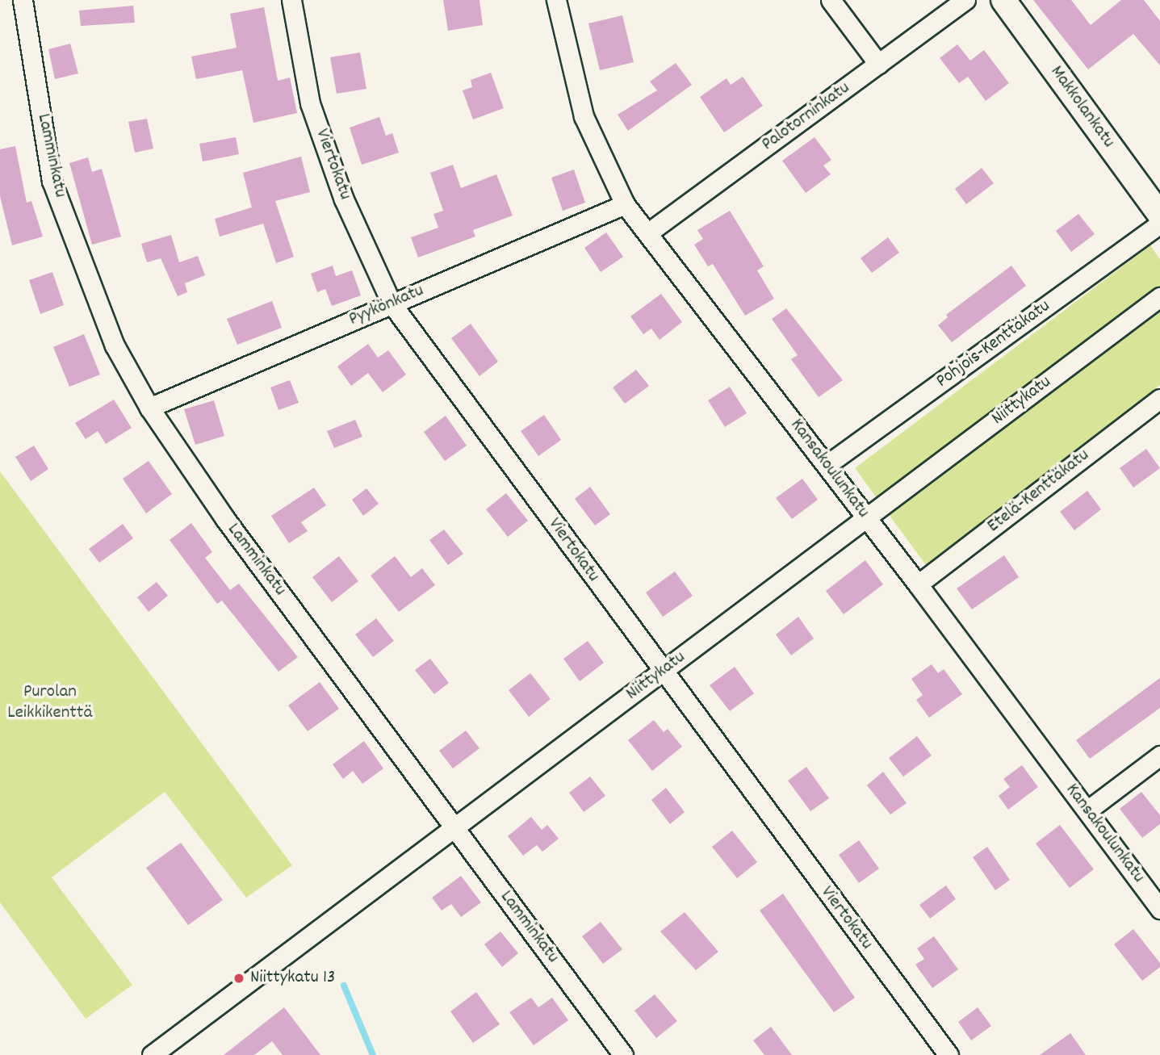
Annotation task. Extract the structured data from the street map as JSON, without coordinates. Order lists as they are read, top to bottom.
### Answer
{
  "streets": {
    "street": [
      "Makkolankatu",
      "Palotorninkatu",
      "Lamminkatu",
      "Viertokatu",
      "Pyykönkatu",
      "Pohjois-Kenttäkatu",
      "Niittykatu",
      "Kansakoulunkatu",
      "Etelä-Kenttäkatu"
    ]
  },
  "crossings": [
    ["Palotorninkatu", "Kansakoulunkatu"],
    ["Lamminkatu", "Pyykönkatu"],
    ["Lamminkatu", "Niittykatu"],
    ["Viertokatu", "Pyykönkatu"],
    ["Viertokatu", "Niittykatu"],
    ["Pyykönkatu", "Kansakoulunkatu"],
    ["Pohjois-Kenttäkatu", "Kansakoulunkatu"],
    ["Niittykatu", "Kansakoulunkatu"],
    ["Kansakoulunkatu", "Etelä-Kenttäkatu"]
  ],
  "parks": ["Purolan Leikkikenttä"],
  "places": ["Niittykatu 13"]
}
